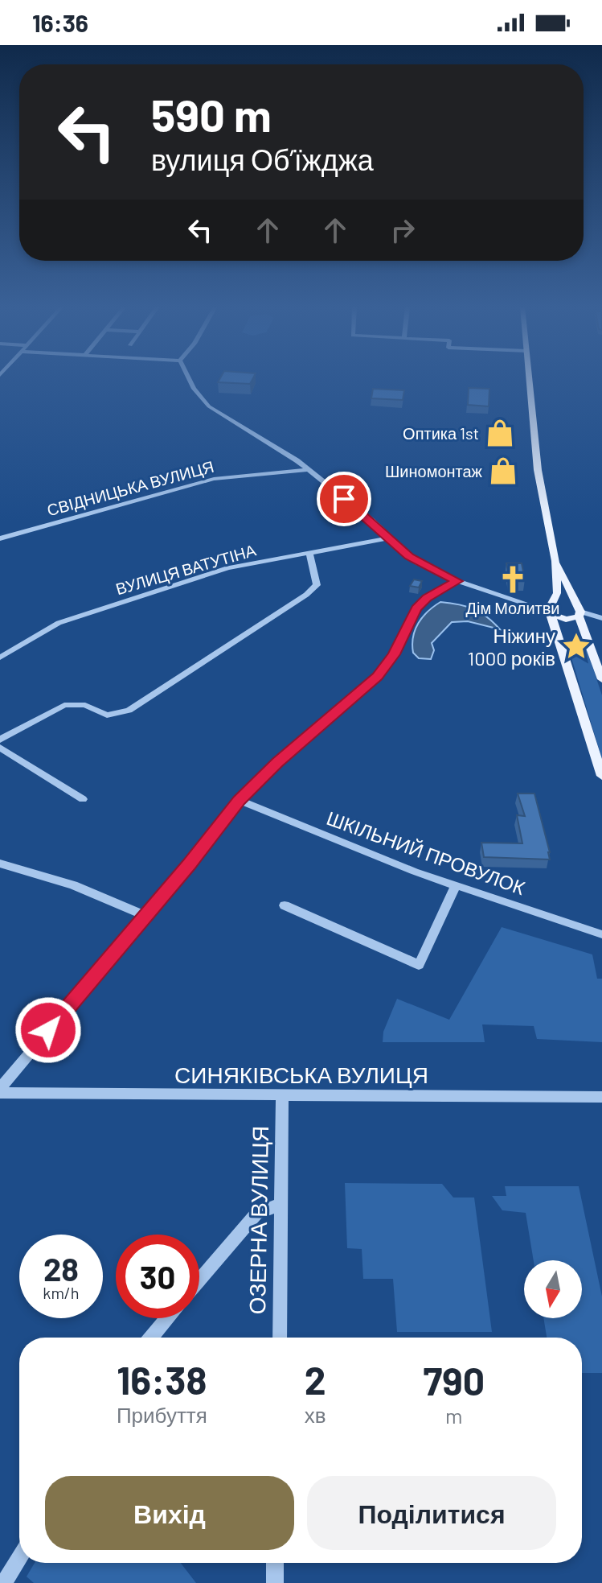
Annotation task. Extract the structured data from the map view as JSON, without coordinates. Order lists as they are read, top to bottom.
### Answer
{
  "streets": {
    "street": [
      "СВІДНИЦЬКА ВУЛИЦЯ",
      "ВУЛИЦЯ ВАТУТІНА",
      "ШКІЛЬНИЙ ПРОВУЛОК",
      "СИНЯКІВСЬКА ВУЛИЦЯ",
      "ОЗЕРНА ВУЛИЦЯ"
    ]
  },
  "crossings": [
    ["СИНЯКІВСЬКА ВУЛИЦЯ", "ОЗЕРНА ВУЛИЦЯ"]
  ],
  "places": {
    "shop": ["Оптика 1st", "Шиномонтаж"],
    "church": ["Дім Молитви"],
    "place": ["Ніжину 1000 років"]
  },
  "north": "bottom",
  "page": {
    "status": "16:36",
    "turn": ["590 m", "вулиця Обʼїжджа"],
    "speed": "28 km/h",
    "limit": "30",
    "eta": [
      "16:38",
      "Прибуття",
      "2",
      "хв",
      "790",
      "m"
    ],
    "buttons": ["Вихід", "Поділитися"]
  }
}
